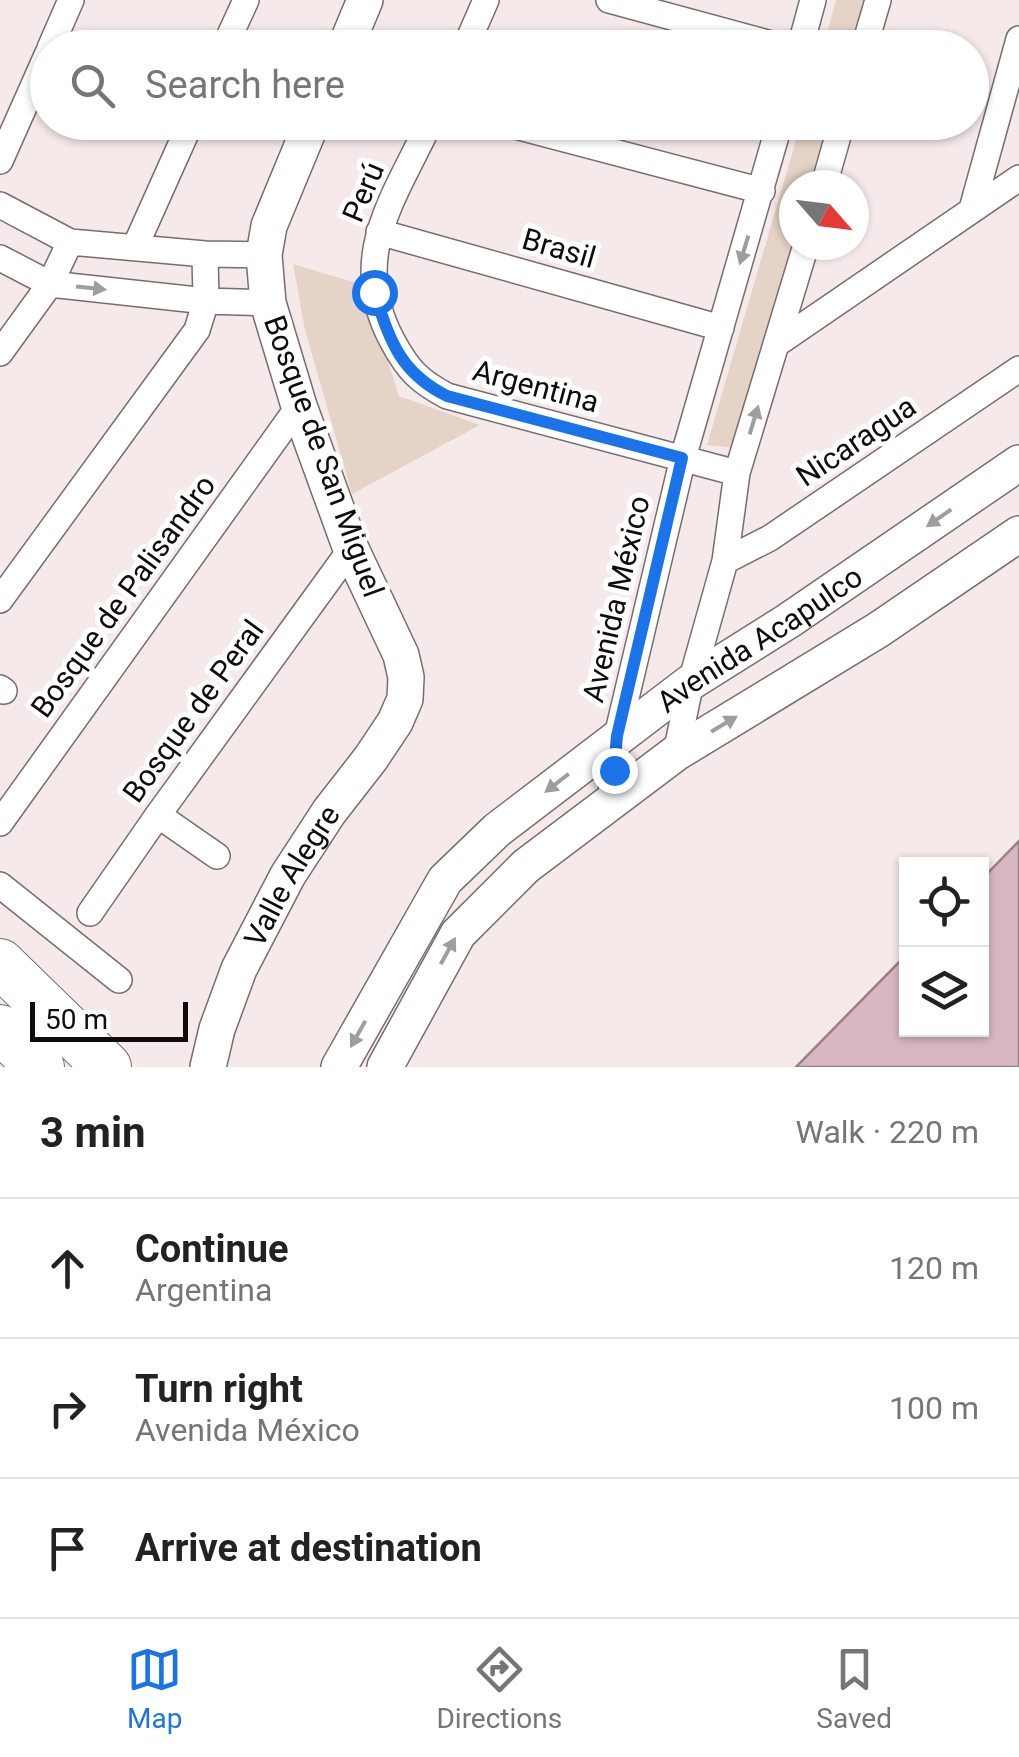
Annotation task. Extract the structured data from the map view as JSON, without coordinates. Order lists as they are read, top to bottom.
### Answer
{
  "streets": {
    "street": [
      "Perú",
      "Brasil",
      "Argentina",
      "Nicaragua",
      "Bosque de San Miguel",
      "Bosque de Palisandro",
      "Avenida México",
      "Avenida Acapulco",
      "Bosque de Peral",
      "Valle Alegre"
    ]
  },
  "crossings": [
    ["Perú", "Brasil"],
    ["Perú", "Argentina"],
    ["Brasil", "Avenida México"],
    ["Argentina", "Avenida México"],
    ["Bosque de San Miguel", "Bosque de Palisandro"],
    ["Bosque de San Miguel", "Bosque de Peral"],
    ["Bosque de San Miguel", "Valle Alegre"],
    ["Avenida México", "Avenida Acapulco"]
  ],
  "scale_bar": "50 m",
  "north": "bottom right",
  "page": {
    "search": "Search here",
    "scale": "50 m",
    "heading": ["3 min", "Walk · 220 m"],
    "list": [
      ["Continue", "Argentina", "120 m"],
      ["Turn right", "Avenida México", "100 m"],
      "Arrive at destination"
    ],
    "nav": ["Map", "Directions", "Saved"]
  }
}
